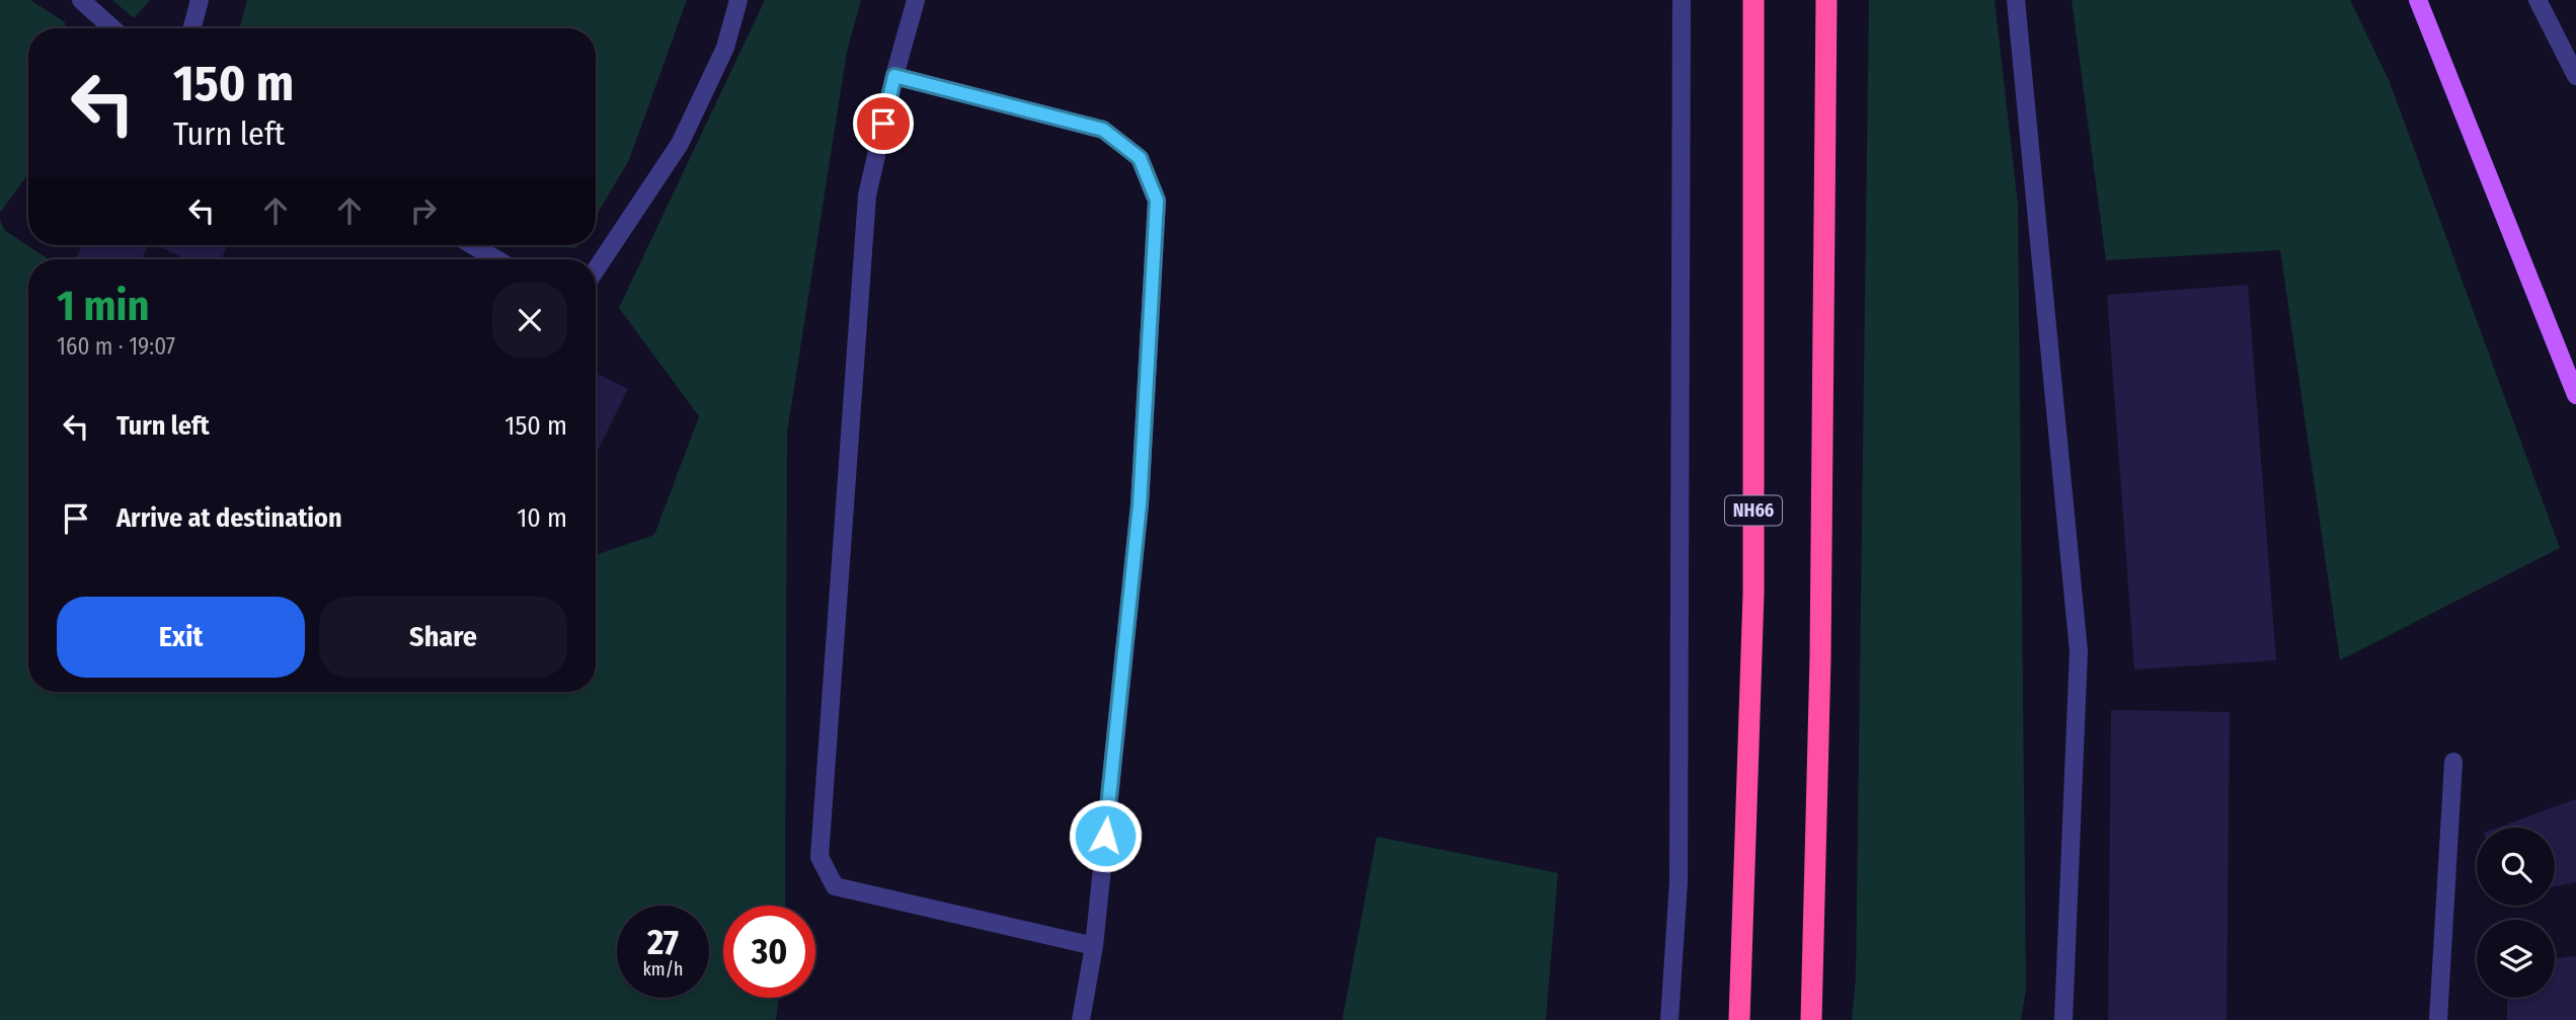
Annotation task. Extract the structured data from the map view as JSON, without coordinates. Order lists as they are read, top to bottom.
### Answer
{
  "streets": {
    "highway": ["NH66"]
  },
  "page": {
    "turn": ["150 m", "Turn left"],
    "heading": ["1 min", "160 m · 19:07"],
    "list": [
      {
        "name": "Turn left",
        "value": "150 m"
      },
      {
        "name": "Arrive at destination",
        "value": "10 m"
      }
    ],
    "buttons": ["Exit", "Share"],
    "speed": "27 km/h",
    "limit": "30"
  }
}
